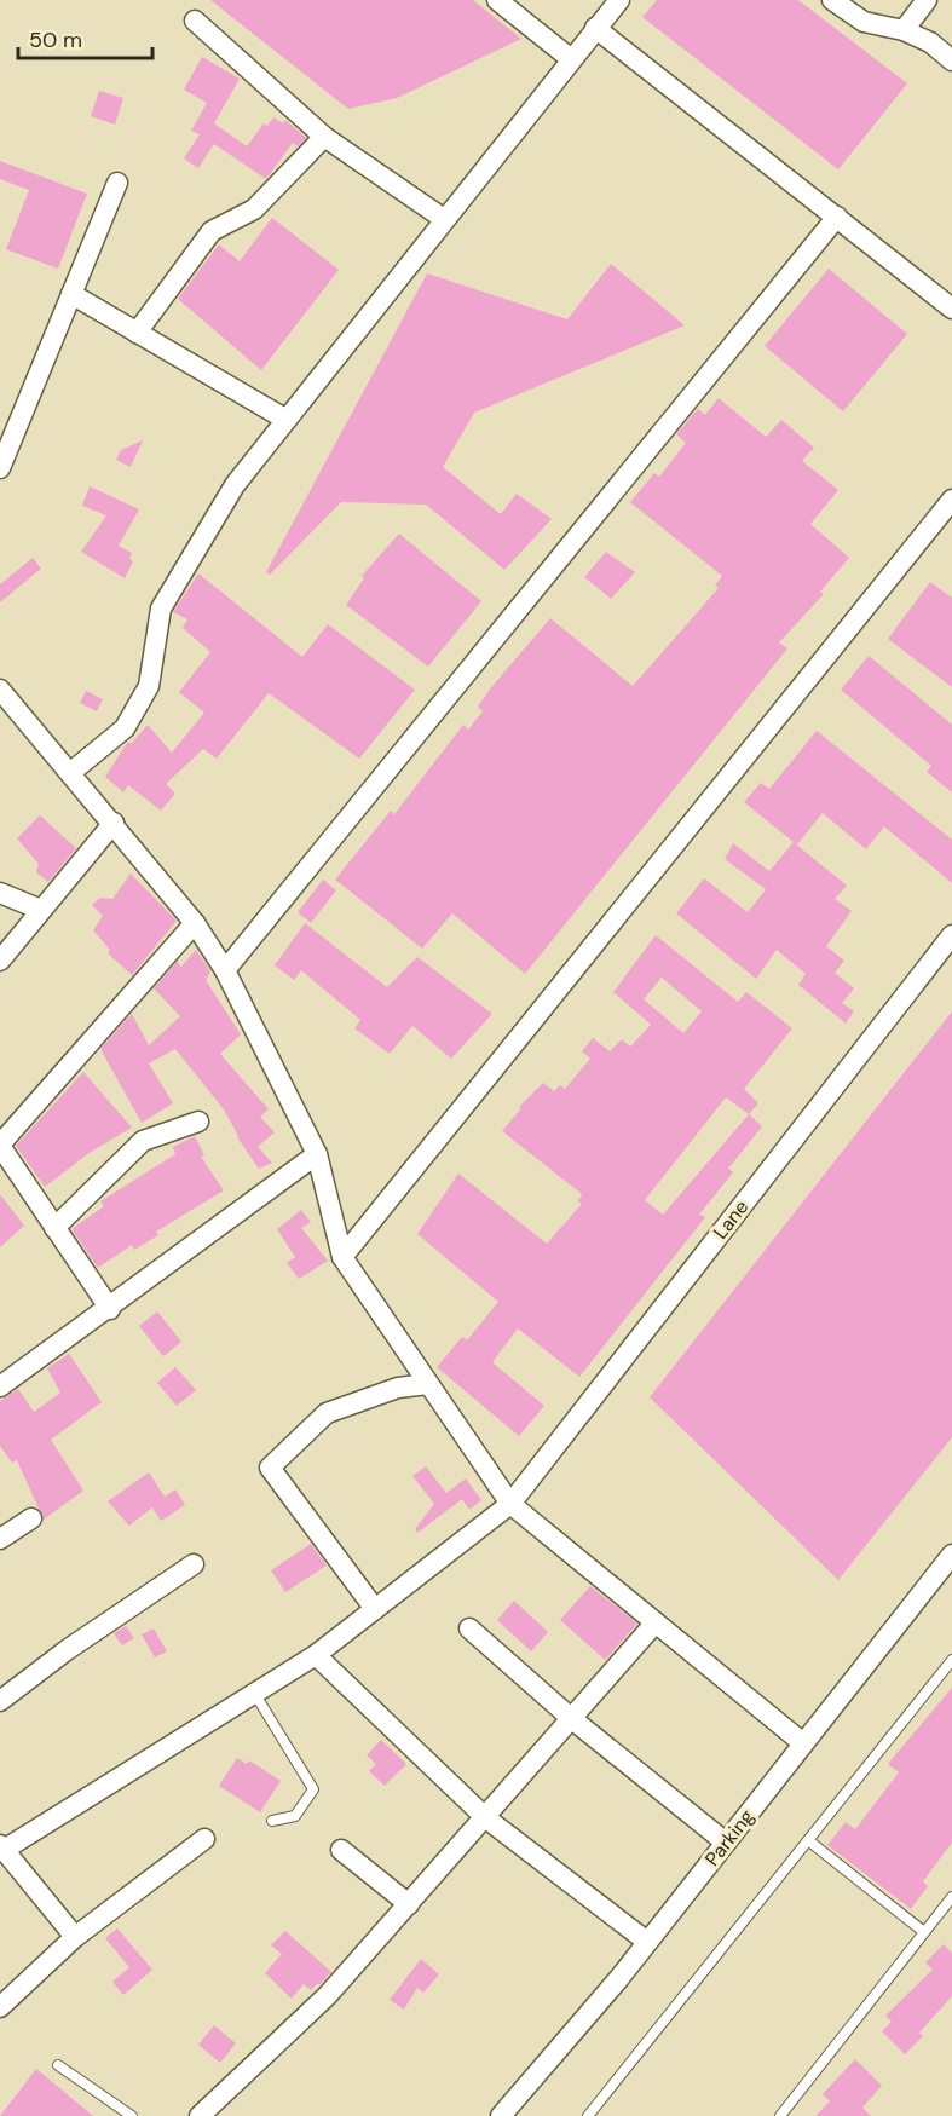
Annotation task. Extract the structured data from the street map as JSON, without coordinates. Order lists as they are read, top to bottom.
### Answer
{
  "streets": {
    "street": ["Lane", "Parking"]
  },
  "scale_bar": "50 m"
}
